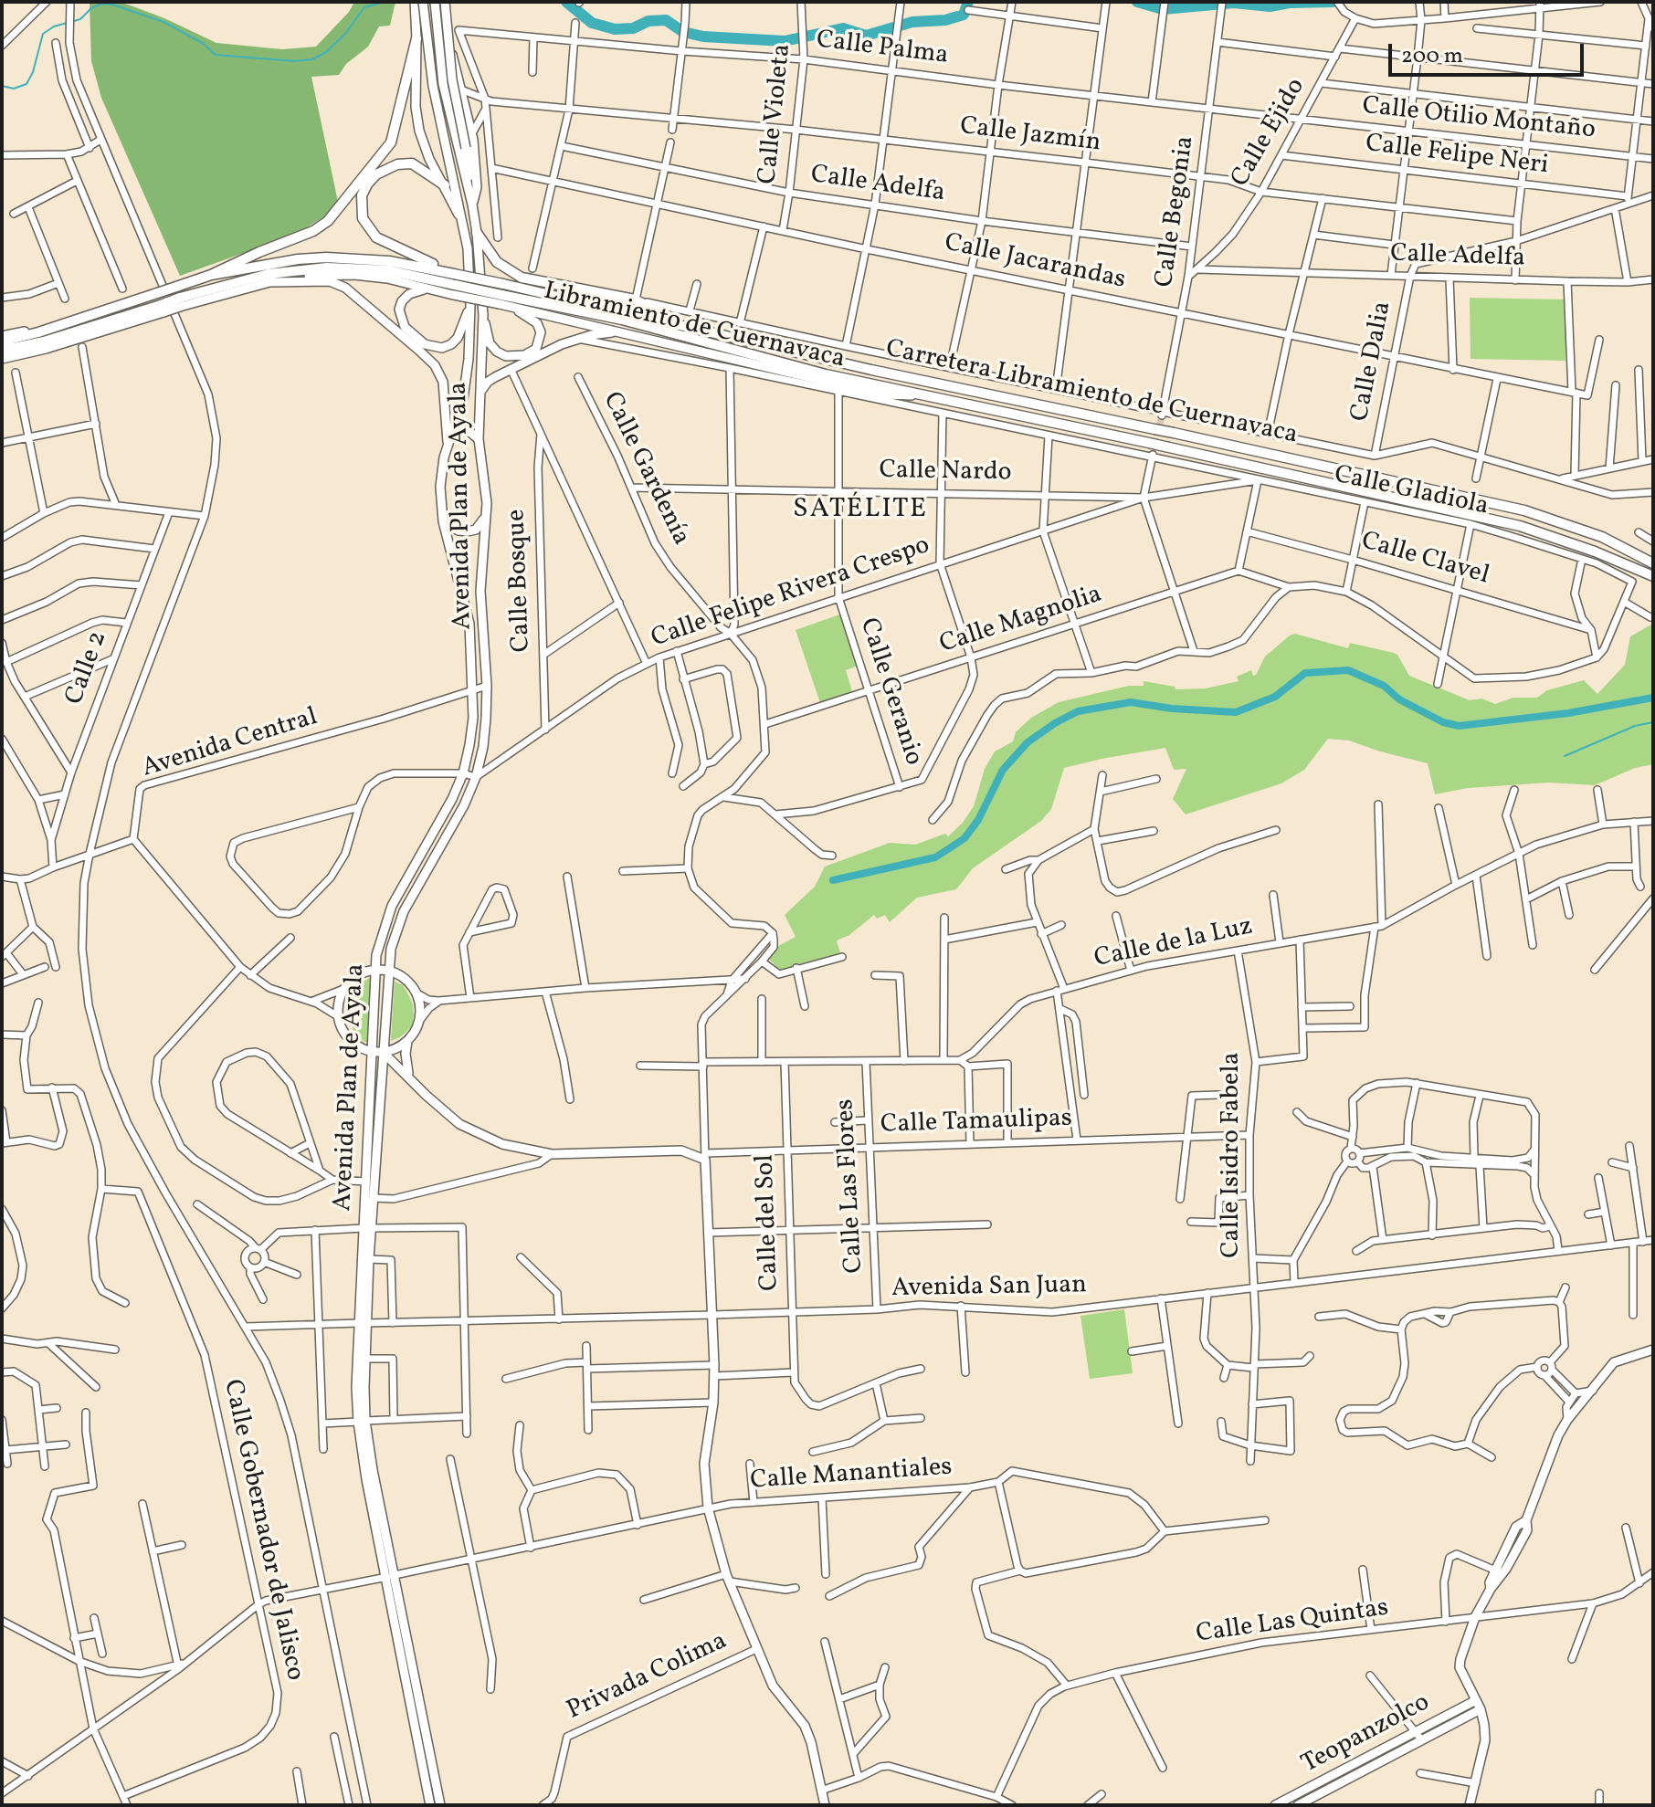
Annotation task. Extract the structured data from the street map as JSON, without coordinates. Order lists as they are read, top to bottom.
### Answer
{
  "streets": {
    "highway": ["Carretera Libramiento de Cuernavaca"],
    "main road": ["Libramiento de Cuernavaca", "Avenida Plan de Ayala", "Teopanzolco"],
    "street": [
      "Calle Palma",
      "Calle Violeta",
      "Calle Otilio Montaño",
      "Calle Ejido",
      "Calle Jazmín",
      "Calle Felipe Neri",
      "Calle Adelfa",
      "Calle Begonia",
      "Calle Jacarandas",
      "Calle Dalia",
      "Calle Gardenía",
      "Calle Nardo",
      "Calle Gladiola",
      "Calle Clavel",
      "Calle Bosque",
      "Calle Felipe Rivera Crespo",
      "Calle Magnolia",
      "Calle 2",
      "Calle Geranio",
      "Avenida Central",
      "Calle de la Luz",
      "Calle Tamaulipas",
      "Calle Isidro Fabela",
      "Calle Las Flores",
      "Calle del Sol",
      "Avenida San Juan",
      "Calle Manantiales",
      "Calle Gobernador de Jalisco",
      "Calle Las Quintas",
      "Privada Colima"
    ]
  },
  "crossings": [
    ["Calle Palma", "Calle Violeta"],
    ["Calle Palma", "Calle Otilio Montaño"],
    ["Calle Palma", "Calle Ejido"],
    ["Calle Palma", "Calle Begonia"],
    ["Calle Violeta", "Calle Jazmín"],
    ["Calle Violeta", "Calle Adelfa"],
    ["Calle Violeta", "Calle Jacarandas"],
    ["Calle Otilio Montaño", "Calle Ejido"],
    ["Calle Ejido", "Calle Jazmín"],
    ["Calle Ejido", "Calle Felipe Neri"],
    ["Calle Ejido", "Calle Adelfa"],
    ["Calle Ejido", "Calle Begonia"],
    ["Calle Jazmín", "Calle Begonia"],
    ["Calle Adelfa", "Calle Begonia"],
    ["Calle Adelfa", "Calle Dalia"],
    ["Calle Begonia", "Calle Jacarandas"],
    ["Calle Jacarandas", "Calle Dalia"],
    ["Libramiento de Cuernavaca", "Carretera Libramiento de Cuernavaca"],
    ["Calle Gardenía", "Calle Nardo"],
    ["Calle Gardenía", "Calle Felipe Rivera Crespo"],
    ["Calle Gardenía", "Calle Magnolia"],
    ["Calle Nardo", "Calle Gladiola"],
    ["Calle Nardo", "Calle Felipe Rivera Crespo"],
    ["Calle Nardo", "Calle Geranio"],
    ["Calle Gladiola", "Calle Geranio"],
    ["Avenida Plan de Ayala", "Calle Felipe Rivera Crespo"],
    ["Avenida Plan de Ayala", "Avenida Central"],
    ["Avenida Plan de Ayala", "Avenida San Juan"],
    ["Avenida Plan de Ayala", "Calle Manantiales"],
    ["Calle Bosque", "Calle Felipe Rivera Crespo"],
    ["Calle Felipe Rivera Crespo", "Calle Geranio"],
    ["Calle Magnolia", "Calle Geranio"],
    ["Calle de la Luz", "Calle Isidro Fabela"],
    ["Calle Tamaulipas", "Calle Isidro Fabela"],
    ["Calle Tamaulipas", "Calle Las Flores"],
    ["Calle Tamaulipas", "Calle del Sol"],
    ["Calle Isidro Fabela", "Avenida San Juan"],
    ["Calle Las Flores", "Avenida San Juan"],
    ["Calle del Sol", "Avenida San Juan"],
    ["Calle Manantiales", "Calle Gobernador de Jalisco"]
  ],
  "districts": ["SATÉLITE"],
  "scale_bar": "200 m"
}
